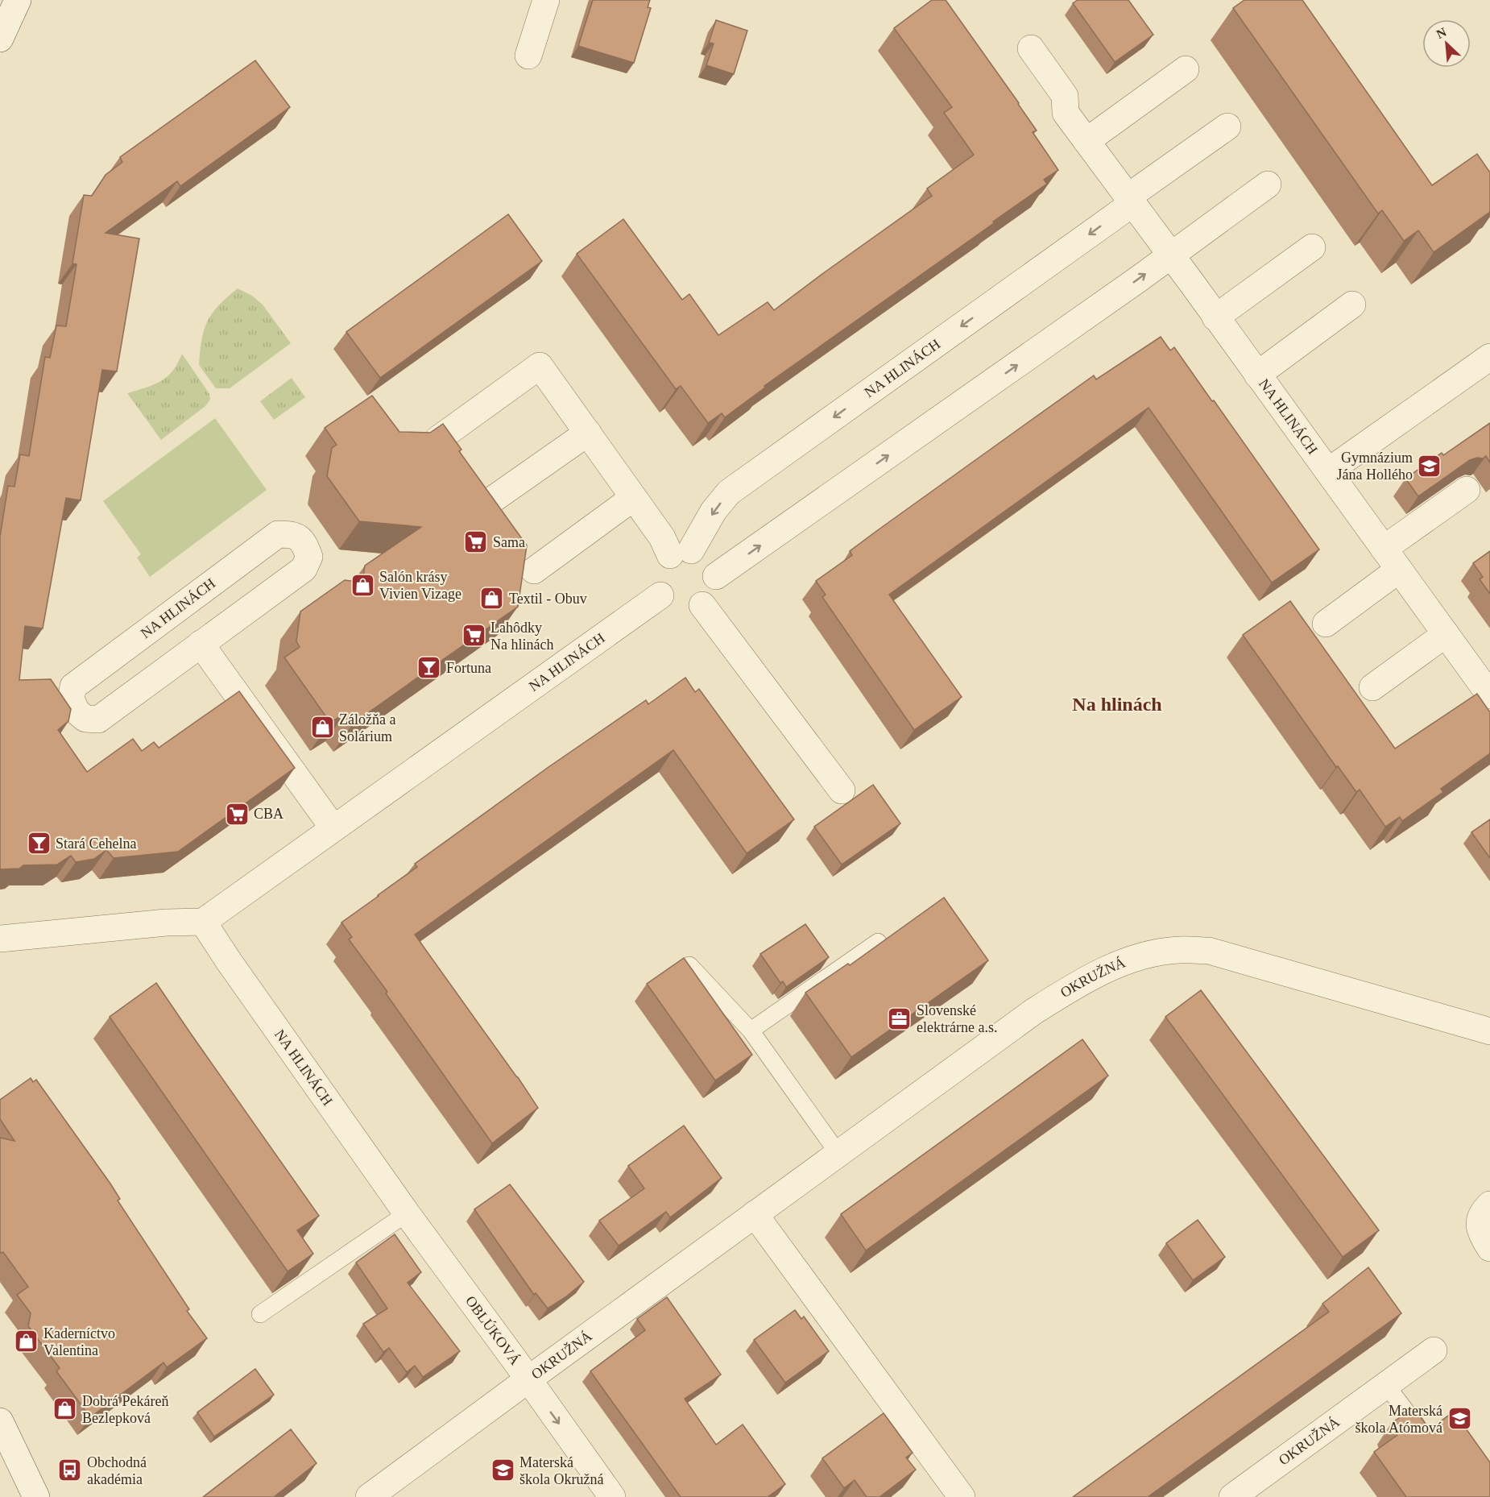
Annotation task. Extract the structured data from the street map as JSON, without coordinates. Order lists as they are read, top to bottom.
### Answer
{
  "streets": {
    "street": ["NA HLINÁCH", "OKRUŽNÁ", "OBLÚKOVÁ"]
  },
  "crossings": [
    ["NA HLINÁCH", "OBLÚKOVÁ"],
    ["OKRUŽNÁ", "OBLÚKOVÁ"]
  ],
  "one_way": ["OBLÚKOVÁ"],
  "districts": ["Na hlinách"],
  "places": {
    "school or university": ["Gymnázium Jána Hollého", "Materská škola Atómová", "Materská škola Okružná"],
    "supermarket": ["Sama", "Lahôdky Na hlinách", "CBA"],
    "shop": [
      "Salón krásy Vivien Vizage",
      "Textil - Obuv",
      "Záložňa a Solárium",
      "Kaderníctvo Valentina",
      "Dobrá Pekáreň Bezlepková"
    ],
    "bar": ["Fortuna", "Stará Cehelna"],
    "office": ["Slovenské elektrárne a.s."],
    "bus stop": ["Obchodná akadémia"]
  },
  "north": "top left"
}
